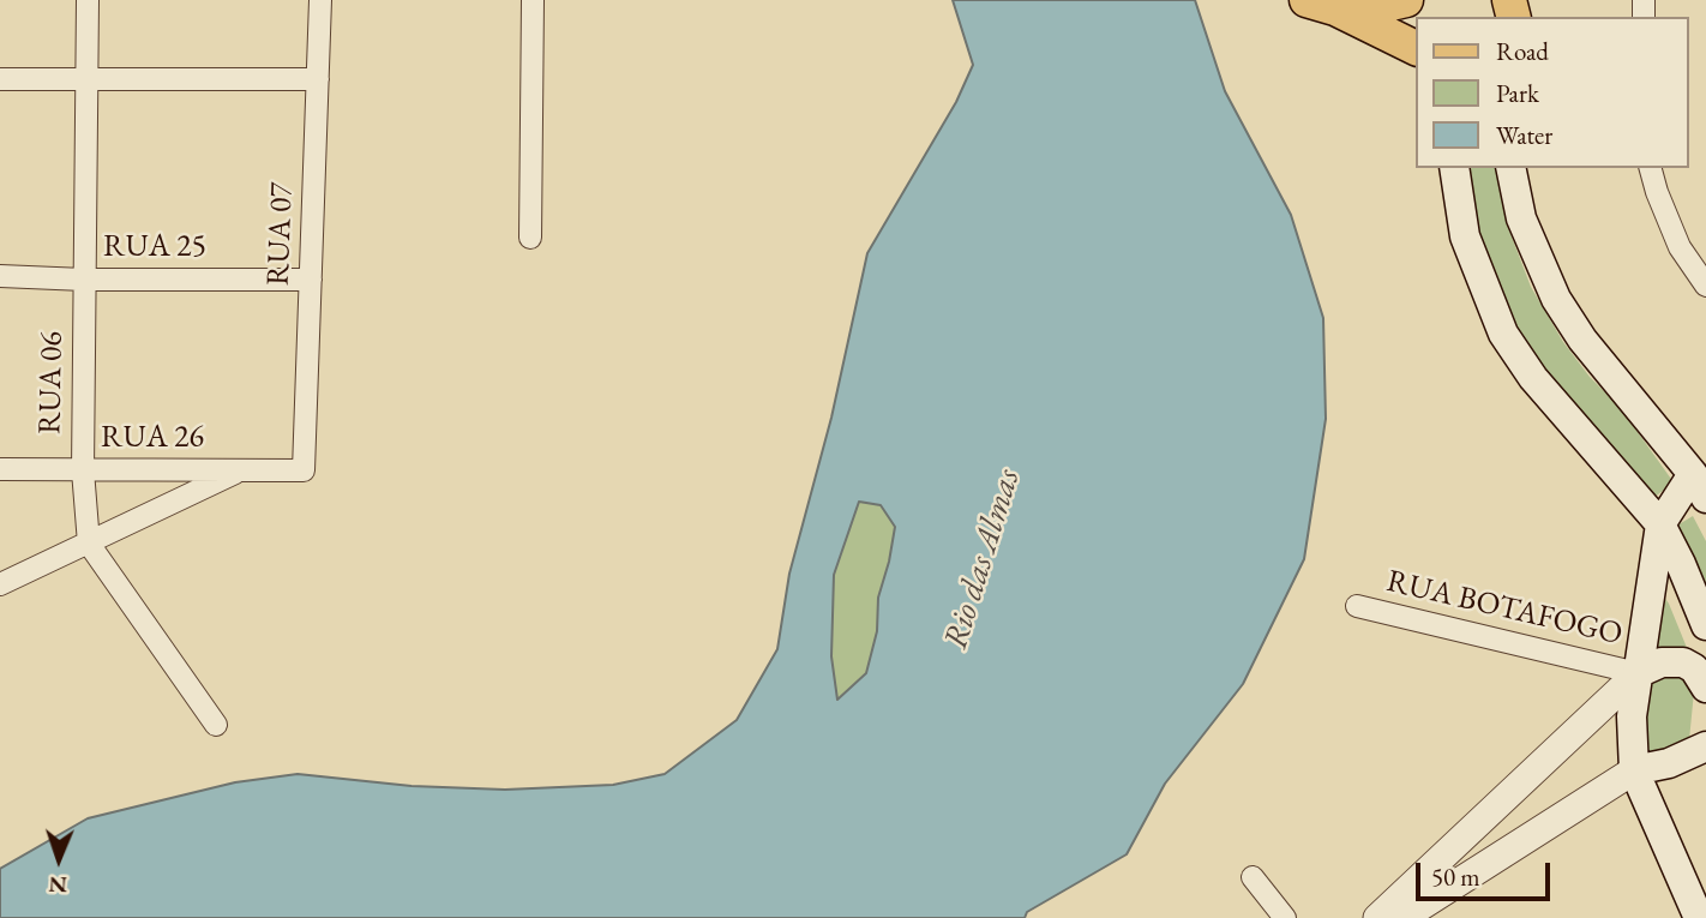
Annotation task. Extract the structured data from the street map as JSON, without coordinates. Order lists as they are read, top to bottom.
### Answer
{
  "streets": {
    "street": [
      "RUA 07",
      "RUA 25",
      "RUA 06",
      "RUA 26",
      "RUA BOTAFOGO"
    ]
  },
  "crossings": [
    ["RUA 07", "RUA 25"],
    ["RUA 07", "RUA 26"],
    ["RUA 25", "RUA 06"],
    ["RUA 06", "RUA 26"]
  ],
  "water": ["Rio das Almas"],
  "legend": ["Road", "Park", "Water"],
  "scale_bar": "50 m",
  "north": "bottom"
}
